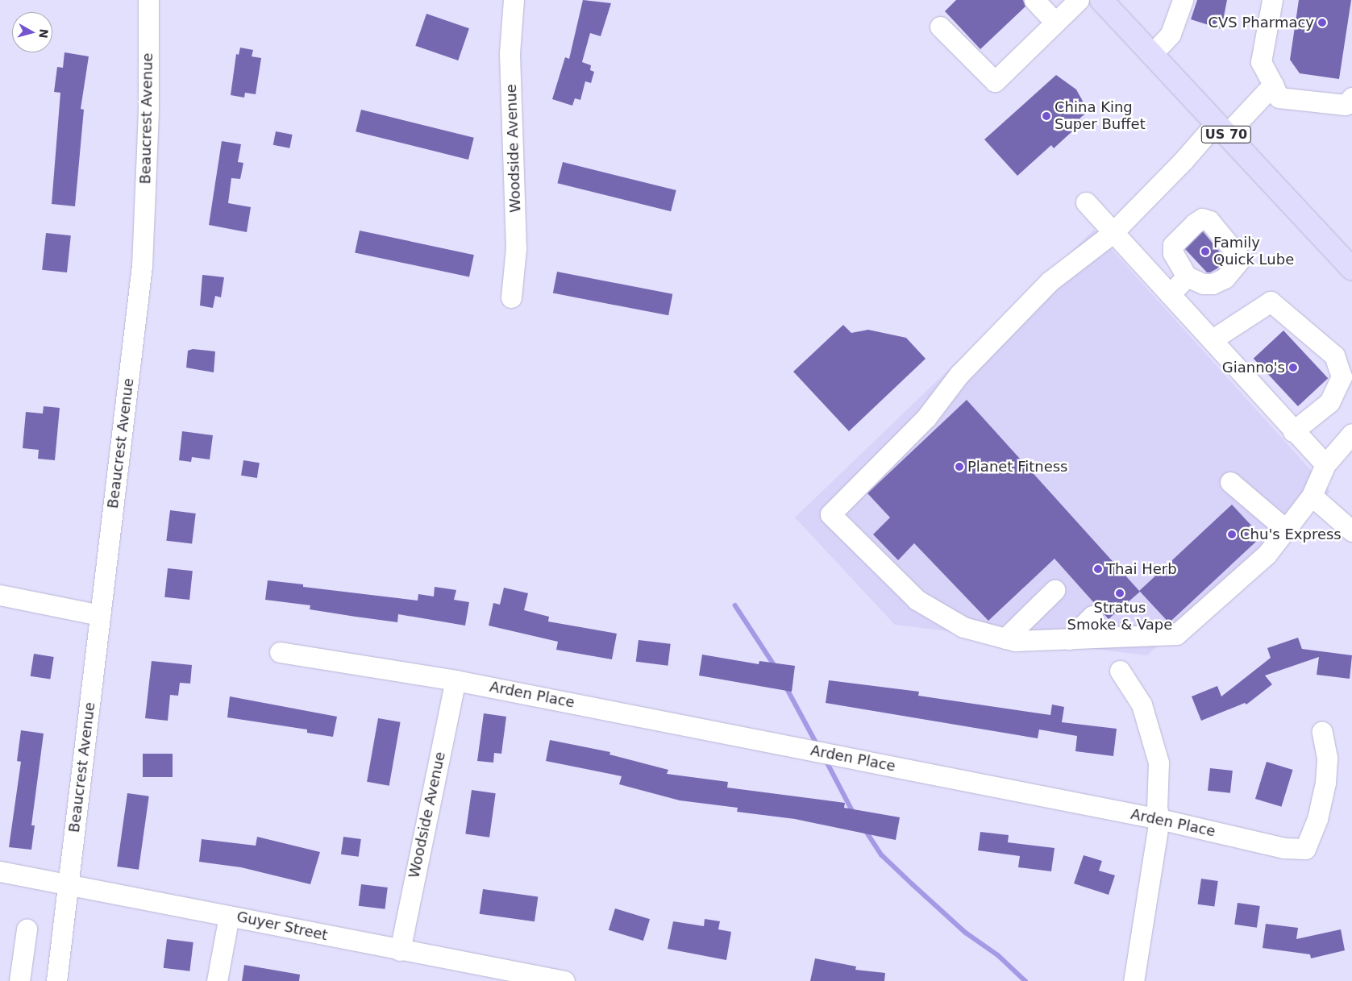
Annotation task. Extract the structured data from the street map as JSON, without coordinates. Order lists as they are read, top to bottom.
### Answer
{
  "streets": {
    "main road": ["US 70"],
    "street": [
      "Beaucrest Avenue",
      "Woodside Avenue",
      "Arden Place",
      "Guyer Street"
    ]
  },
  "crossings": [
    ["Beaucrest Avenue", "Guyer Street"],
    ["Woodside Avenue", "Arden Place"],
    ["Woodside Avenue", "Guyer Street"]
  ],
  "places": [
    "CVS Pharmacy",
    "China King Super Buffet",
    "Family Quick Lube",
    "Gianno's",
    "Planet Fitness",
    "Chu's Express",
    "Thai Herb",
    "Stratus Smoke & Vape"
  ],
  "north": "right"
}
